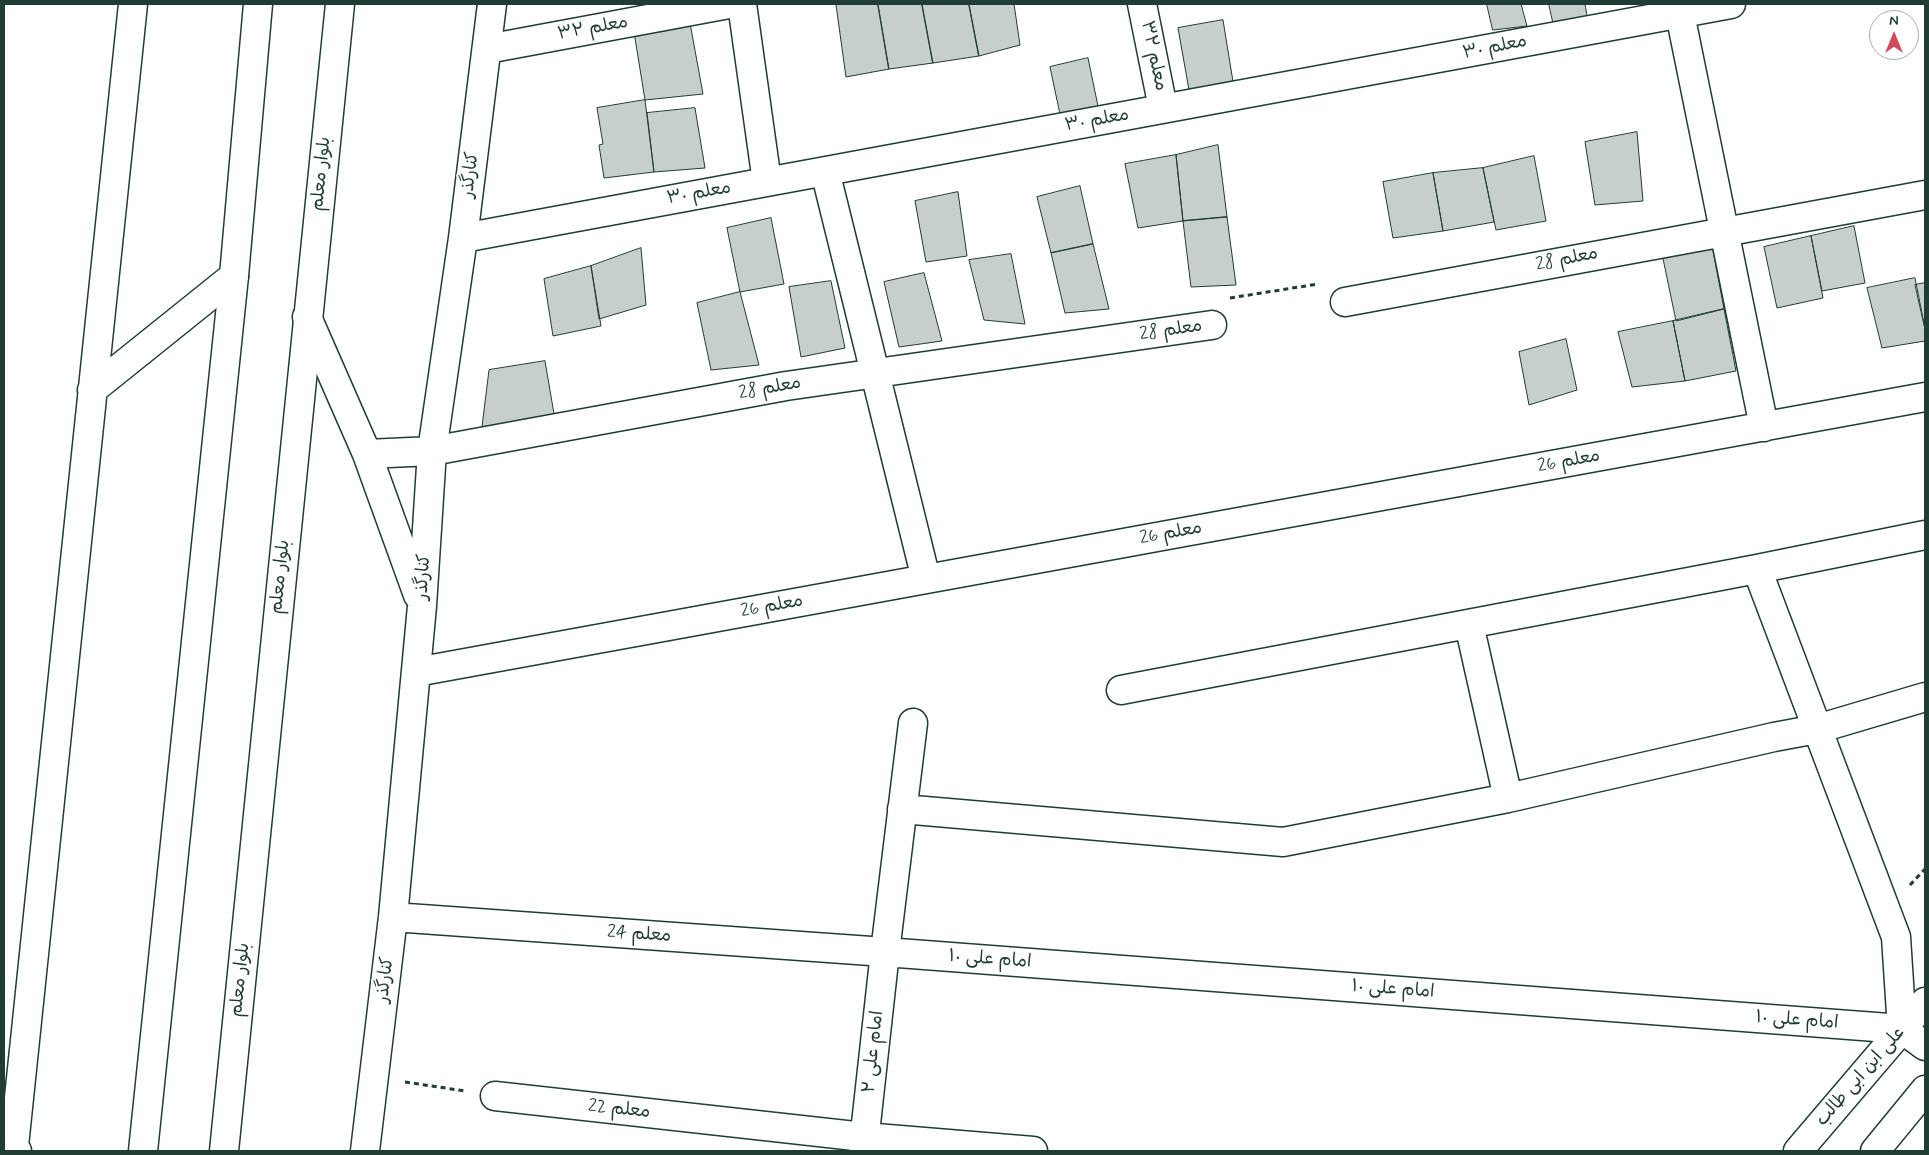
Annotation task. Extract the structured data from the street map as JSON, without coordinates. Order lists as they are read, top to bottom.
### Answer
{
  "streets": {
    "street": [
      "معلم ۳۲",
      "معلم ۳۰",
      "بلوار معلم",
      "کنارگذر",
      "معلم 28",
      "معلم 26",
      "معلم 24",
      "امام علی ۱۰",
      "امام علی ۲",
      "علی ابن ابی طالب",
      "معلم 22"
    ]
  },
  "crossings": [
    ["معلم ۳۲", "معلم ۳۰"],
    ["معلم ۳۲", "کنارگذر"],
    ["معلم ۳۰", "کنارگذر"],
    ["کنارگذر", "معلم 28"],
    ["کنارگذر", "معلم 26"],
    ["کنارگذر", "معلم 24"],
    ["معلم 24", "امام علی ۱۰"],
    ["معلم 24", "امام علی ۲"],
    ["امام علی ۱۰", "امام علی ۲"],
    ["امام علی ۱۰", "علی ابن ابی طالب"],
    ["امام علی ۲", "معلم 22"]
  ],
  "north": "top"
}
